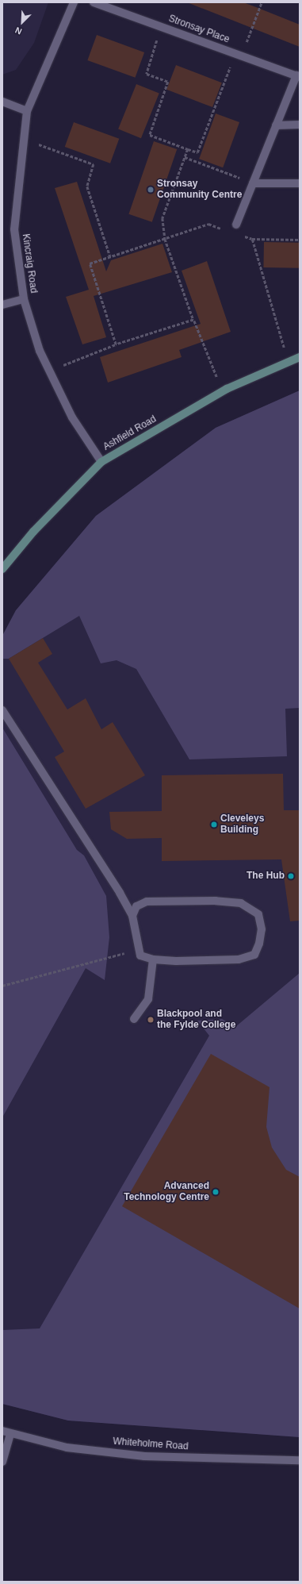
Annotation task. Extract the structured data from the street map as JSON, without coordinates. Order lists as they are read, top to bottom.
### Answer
{
  "streets": {
    "street": [
      "Stronsay Place",
      "Kincraig Road",
      "Ashfield Road",
      "Whiteholme Road"
    ]
  },
  "crossings": [
    ["Kincraig Road", "Ashfield Road"]
  ],
  "places": [
    "Stronsay Community Centre",
    "Cleveleys Building",
    "The Hub",
    "Blackpool and the Fylde College",
    "Advanced Technology Centre"
  ],
  "north": "bottom left"
}
